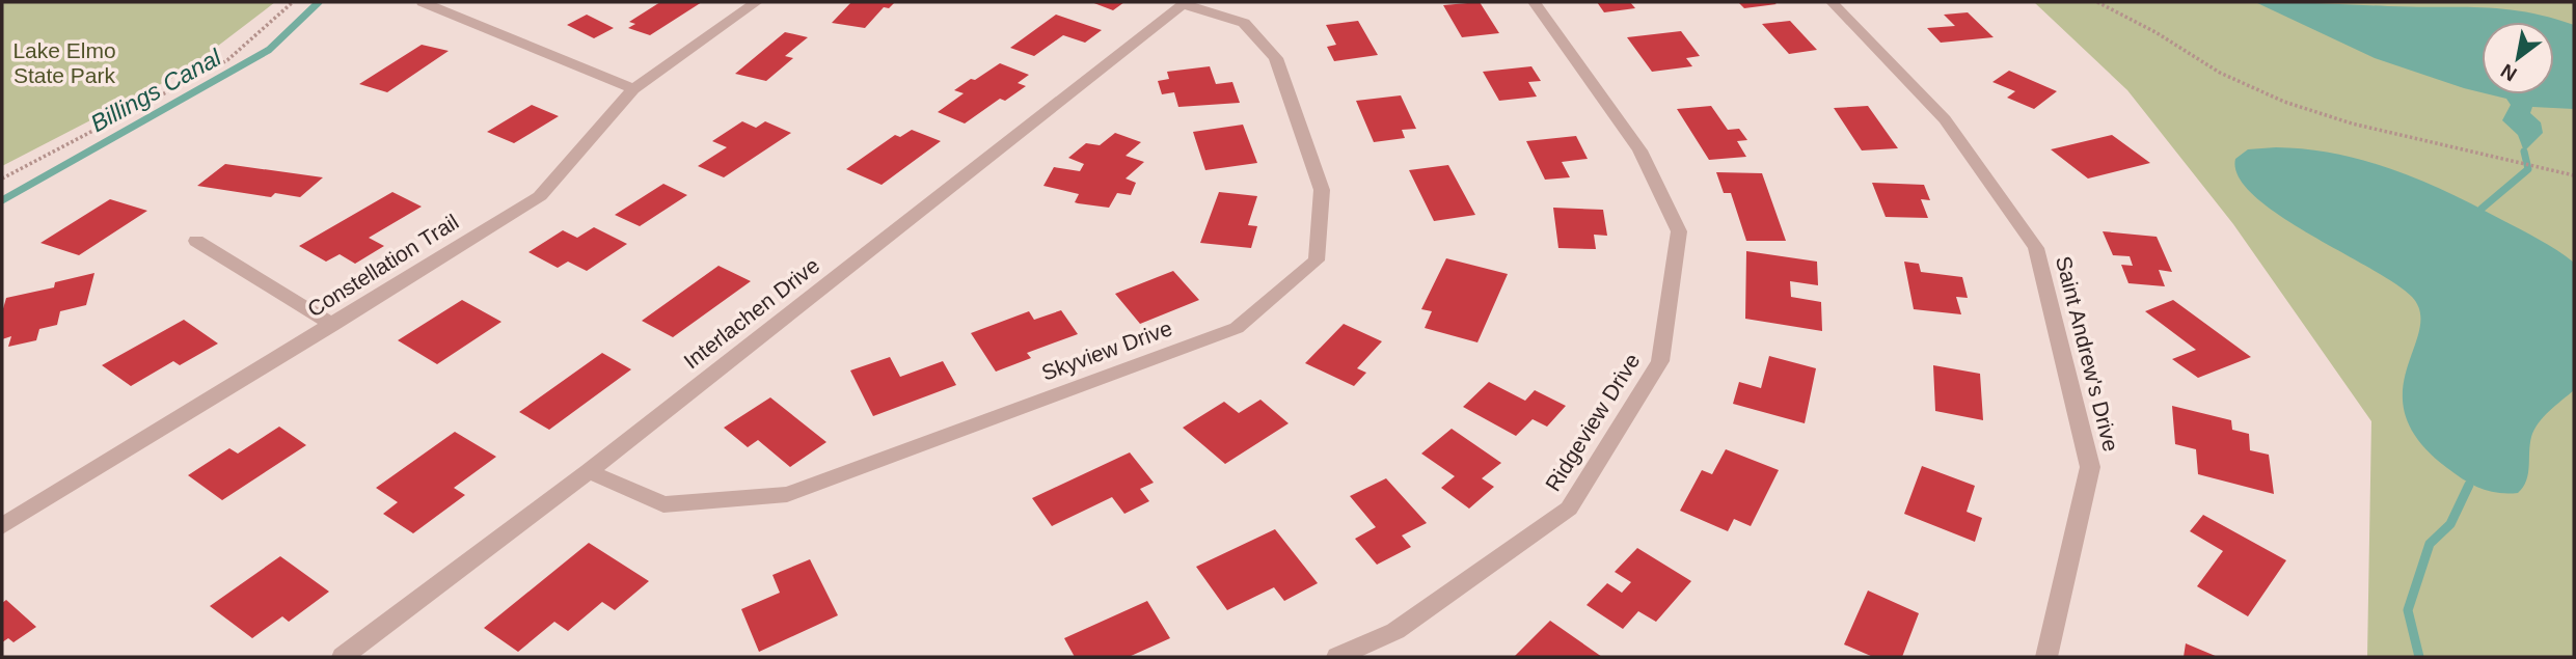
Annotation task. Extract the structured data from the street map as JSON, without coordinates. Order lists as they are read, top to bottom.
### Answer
{
  "streets": {
    "street": [
      "Constellation Trail",
      "Interlachen Drive",
      "Skyview Drive",
      "Saint Andrew's Drive",
      "Ridgeview Drive"
    ]
  },
  "crossings": [
    ["Interlachen Drive", "Skyview Drive"]
  ],
  "water": ["Billings Canal"],
  "parks": ["Lake Elmo State Park"],
  "north": "bottom left"
}
